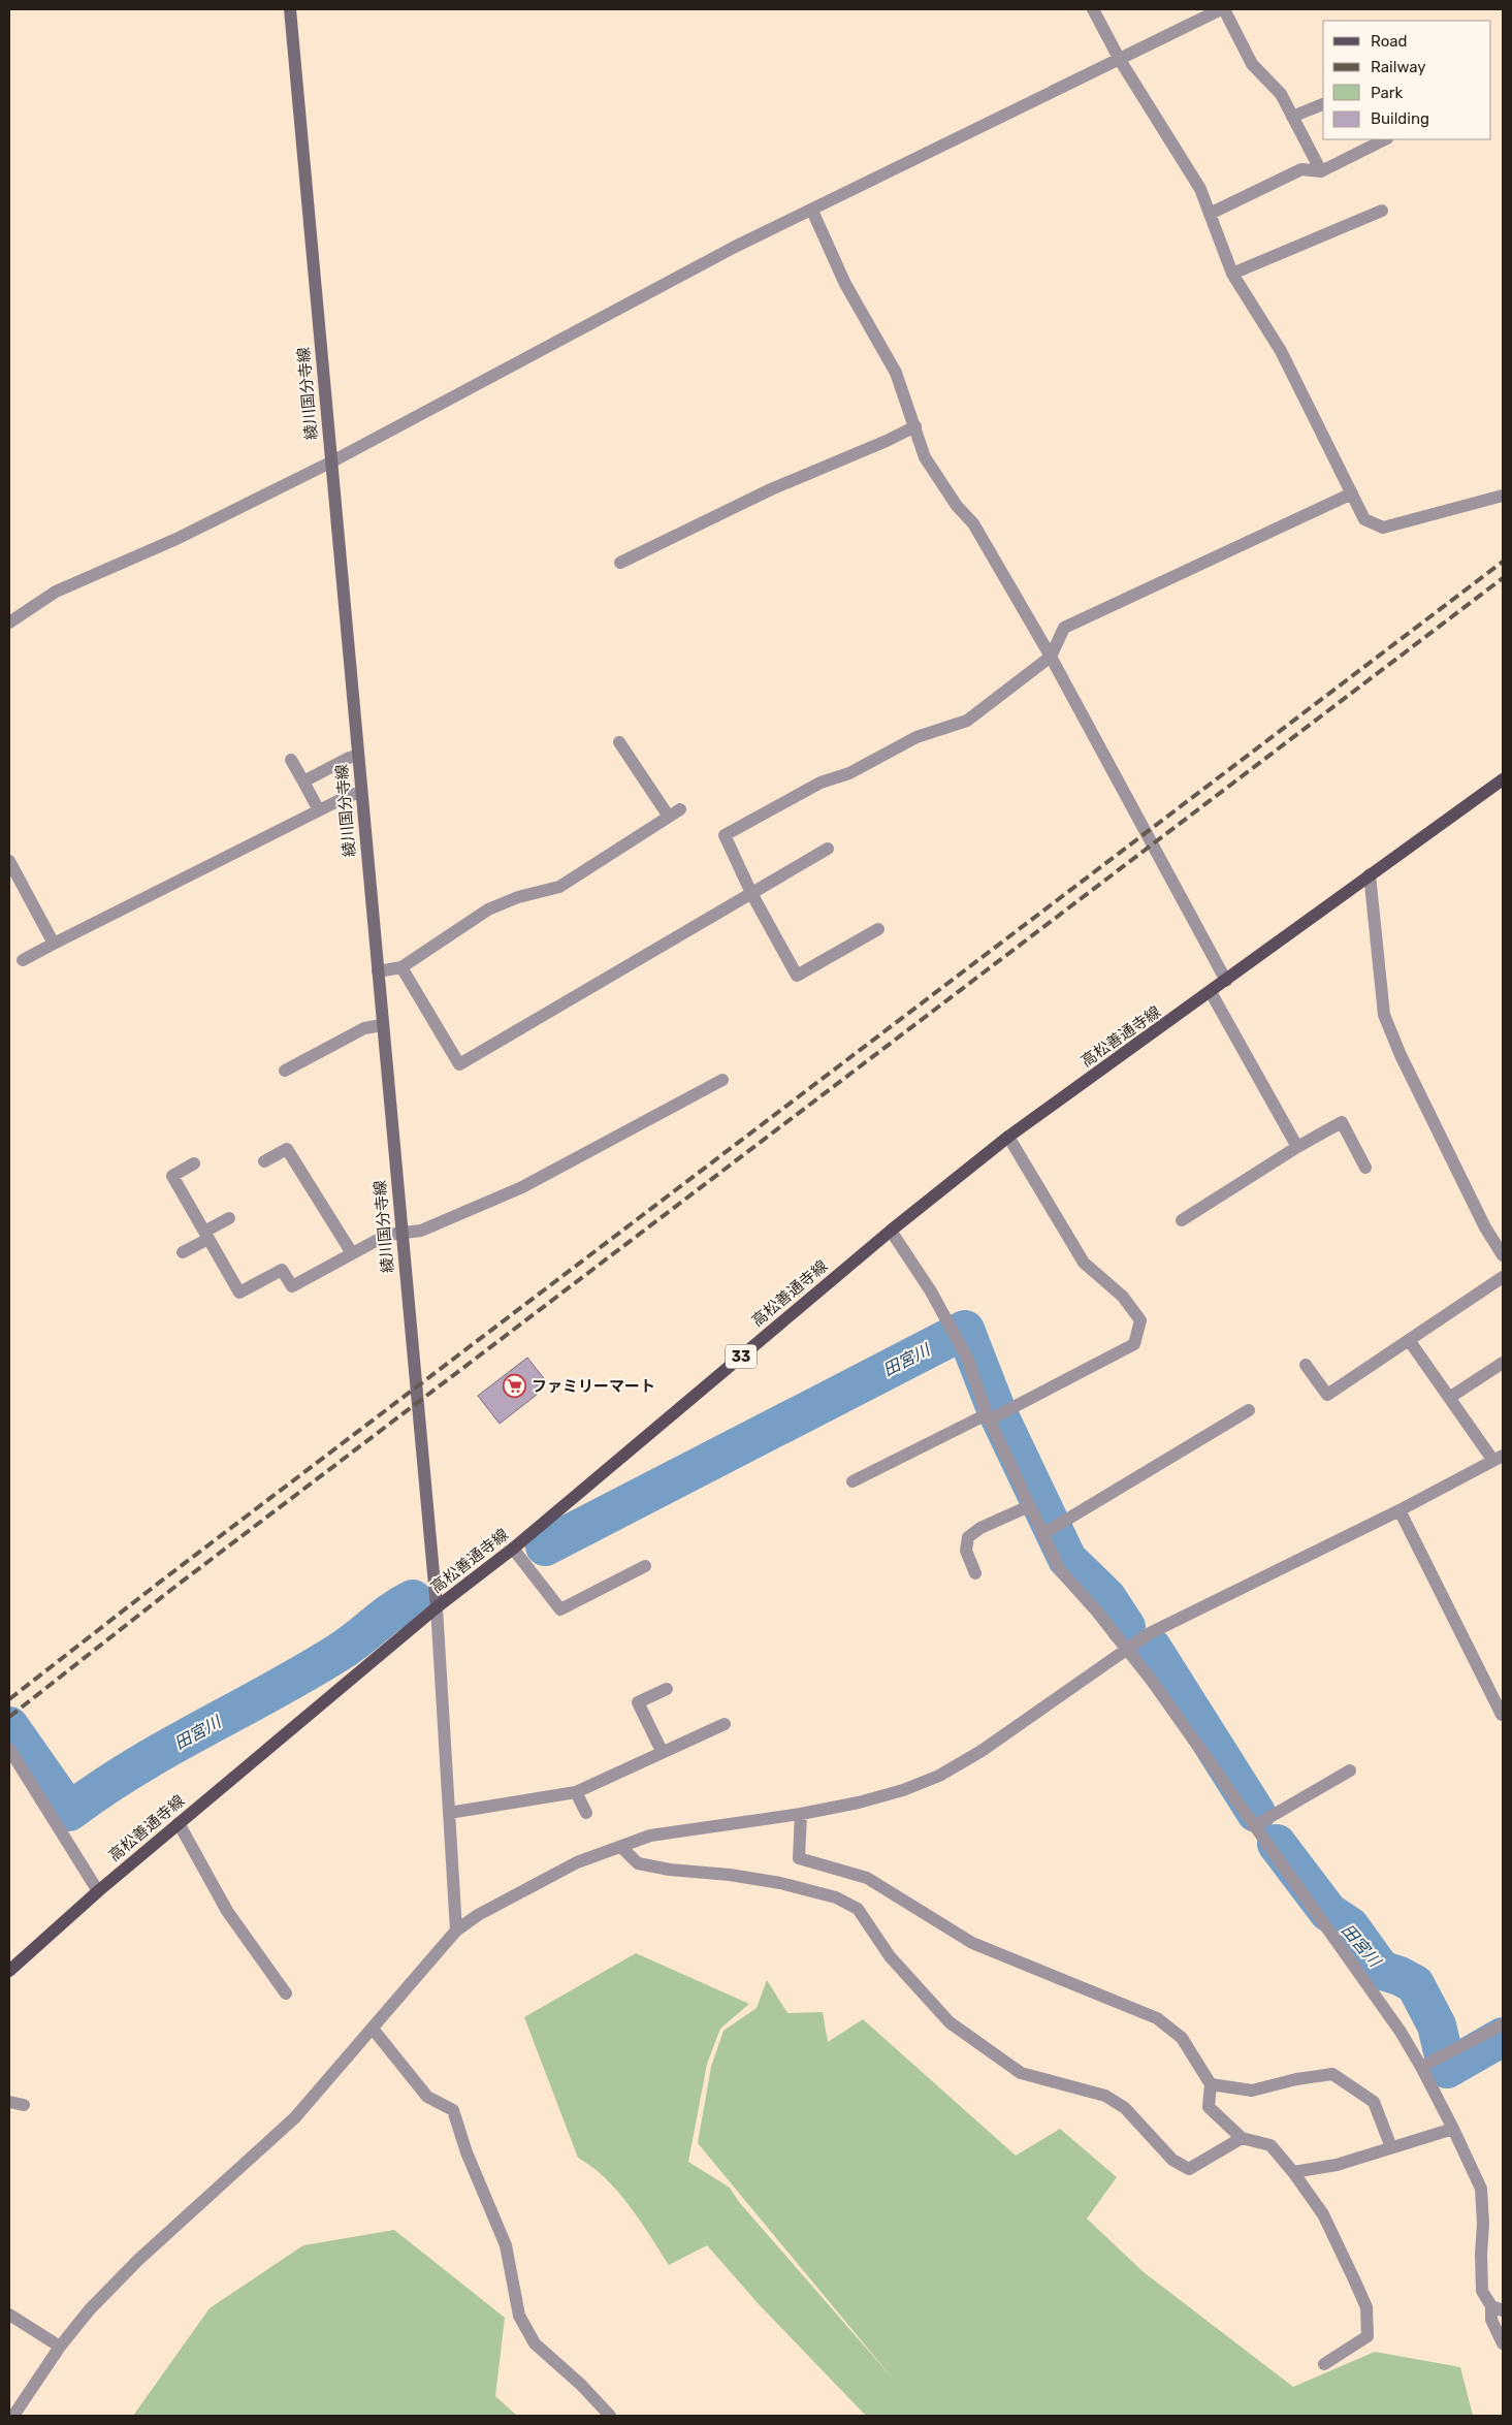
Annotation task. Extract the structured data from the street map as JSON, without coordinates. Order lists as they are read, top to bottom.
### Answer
{
  "streets": {
    "main road": ["綾川国分寺線", "高松善通寺線", "33"]
  },
  "crossings": [
    ["綾川国分寺線", "高松善通寺線"]
  ],
  "water": ["田宮川"],
  "places": {
    "supermarket": ["ファミリーマート"]
  },
  "legend": [
    "Road",
    "Railway",
    "Park",
    "Building"
  ]
}
